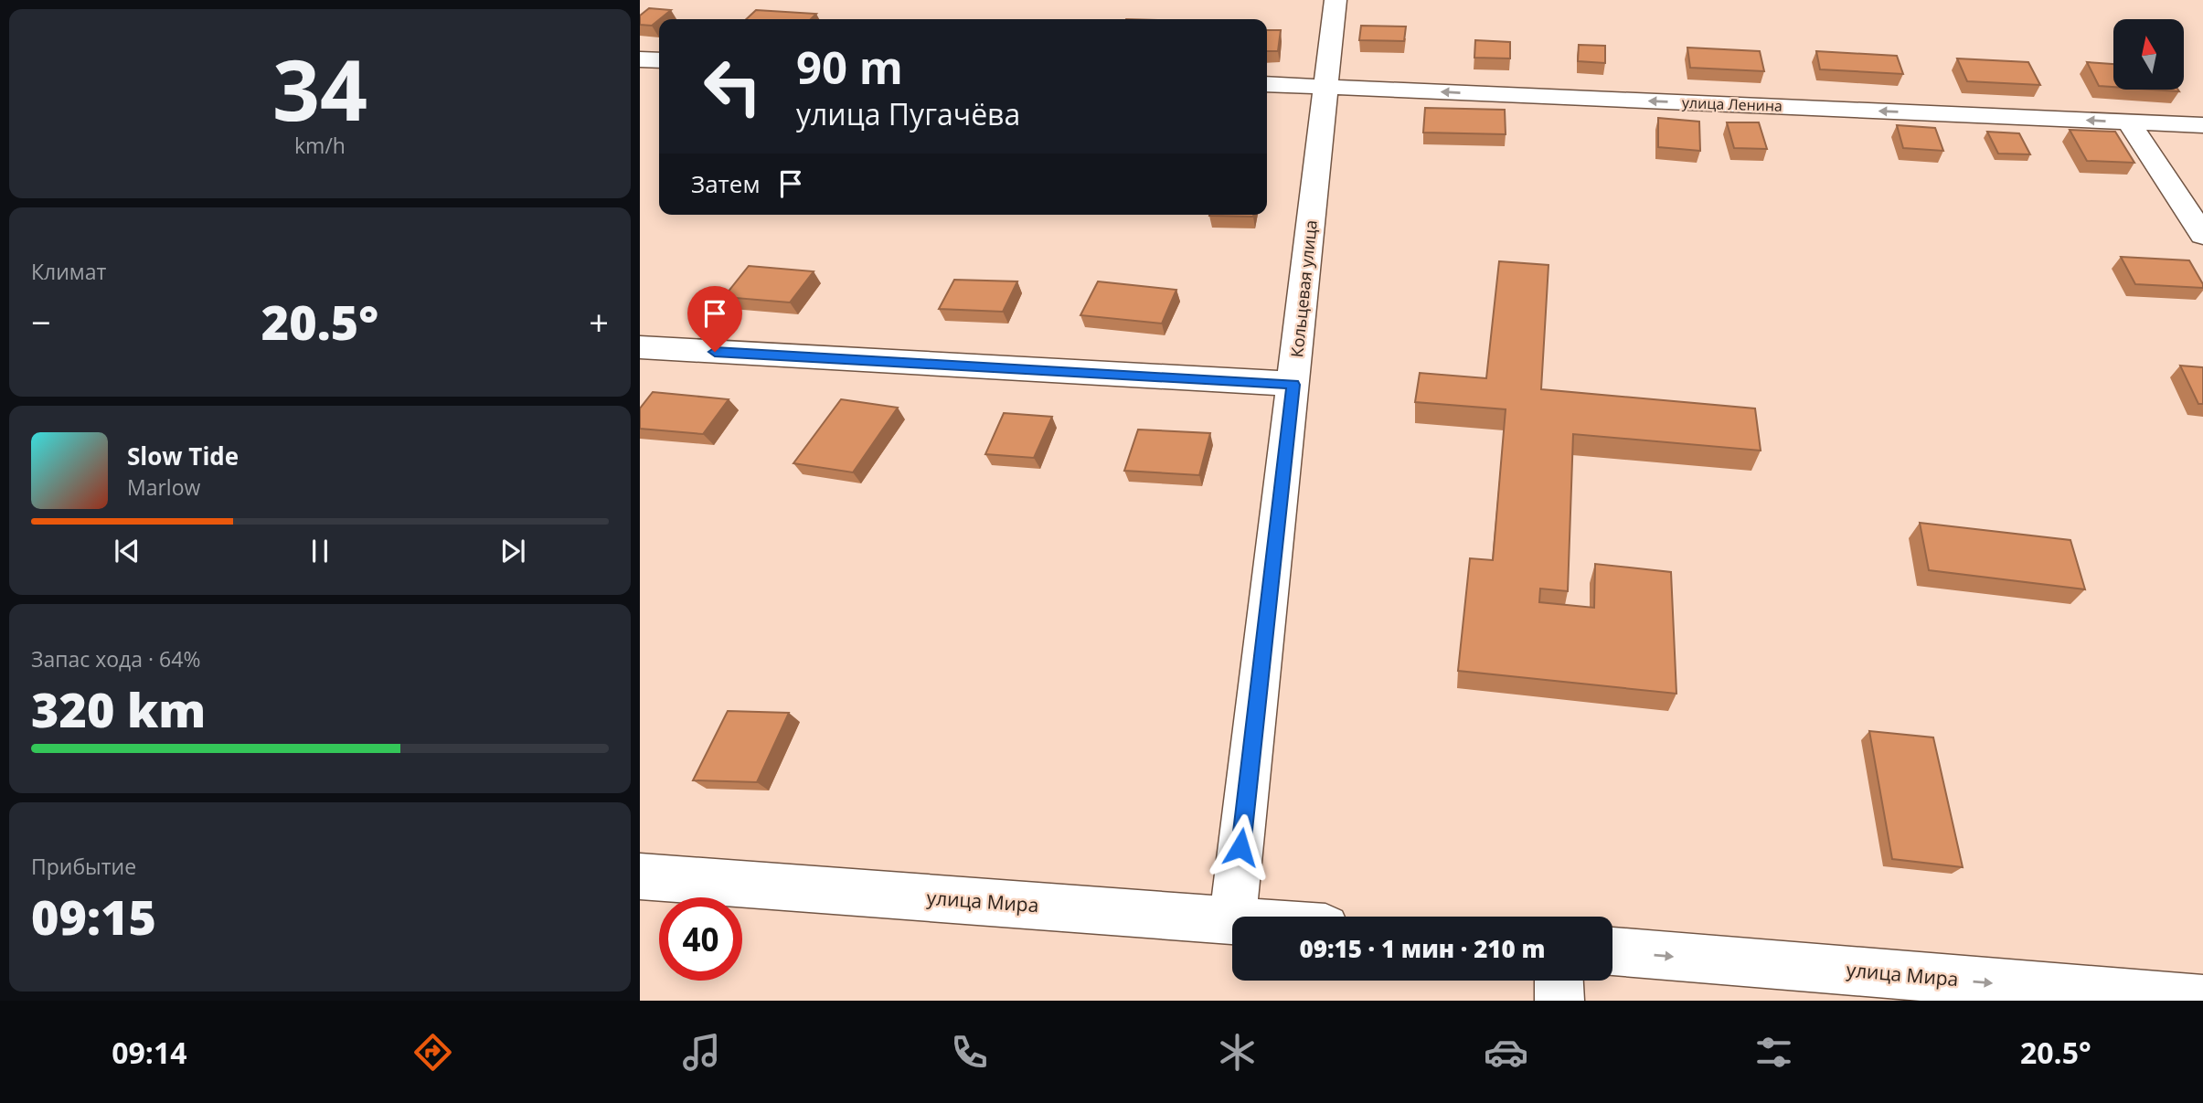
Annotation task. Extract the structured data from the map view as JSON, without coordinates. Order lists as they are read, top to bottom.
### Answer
{
  "streets": {
    "street": ["улица Ленина", "Кольцевая улица", "улица Мира"]
  },
  "crossings": [
    ["улица Ленина", "Кольцевая улица"]
  ],
  "one_way": ["улица Ленина", "улица Мира"],
  "north": "top",
  "page": {
    "tile": [
      ["34", "km/h"],
      "Климат",
      ["Запас хода · 64%", "320 km"],
      ["Прибытие", "09:15"]
    ],
    "turn": ["90 m", "улица Пугачёва"],
    "then": "Затем",
    "heat": ["−", "20.5°", "+"],
    "song": ["Slow Tide", "Marlow"],
    "limit": "40",
    "trip": "09:15 · 1 мин · 210 m",
    "tabs": ["09:14", "20.5°"]
  }
}
